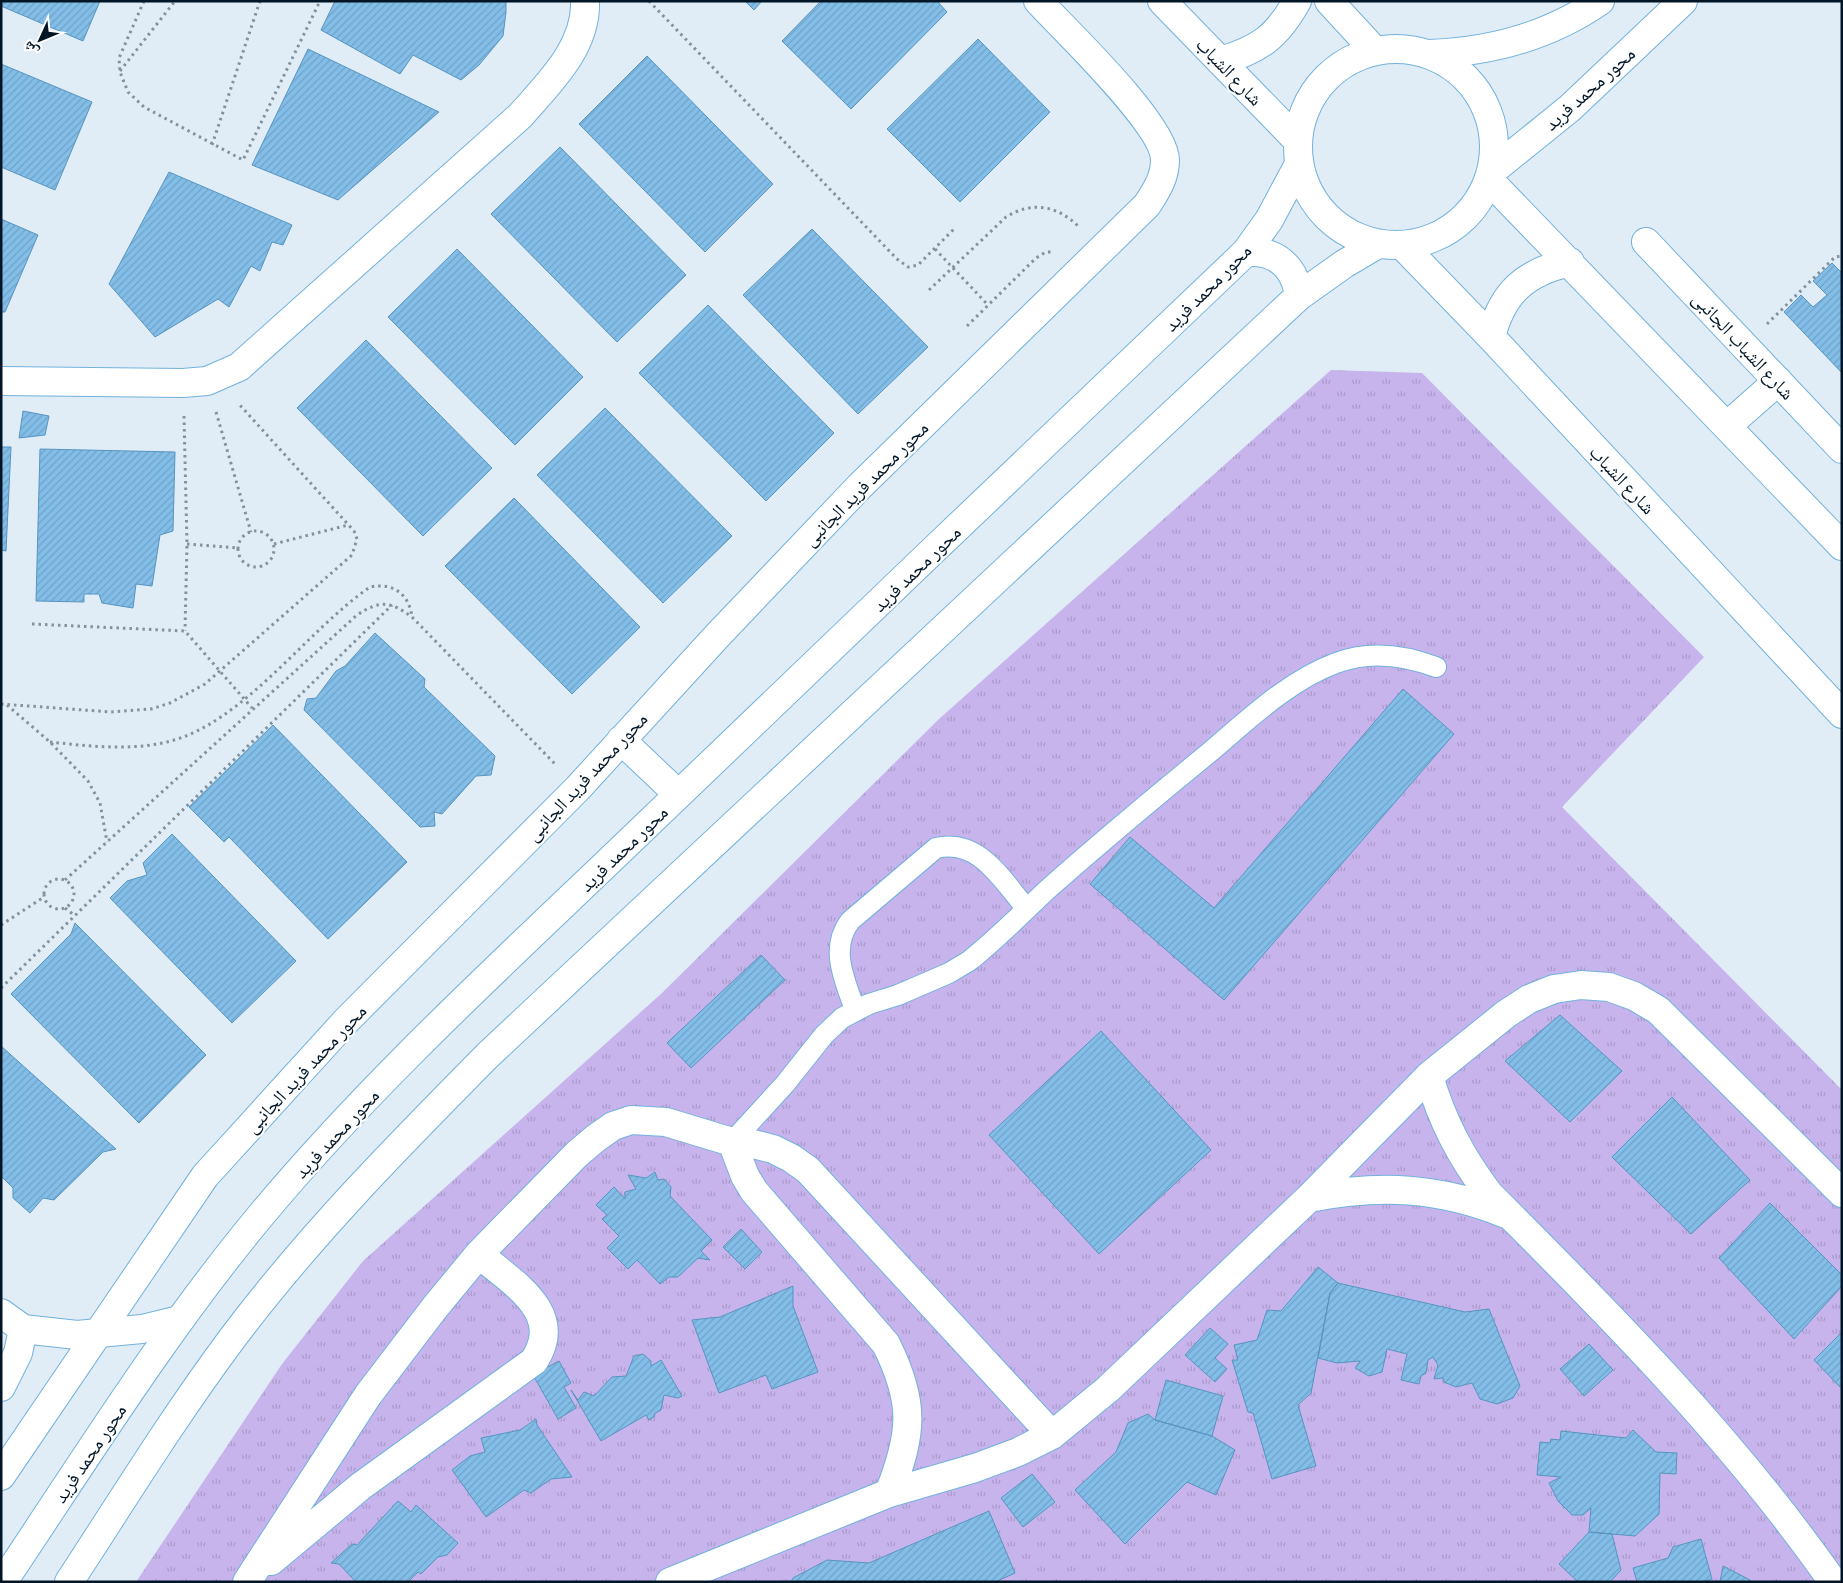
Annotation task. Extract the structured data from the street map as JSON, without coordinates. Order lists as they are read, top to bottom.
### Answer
{
  "streets": {
    "street": [
      "شارع الشباب",
      "محور محمد فريد",
      "شارع الشباب الجانبى",
      "محور محمد فريد الجانبى"
    ]
  },
  "crossings": [
    ["شارع الشباب", "محور محمد فريد"]
  ],
  "north": "bottom left"
}
